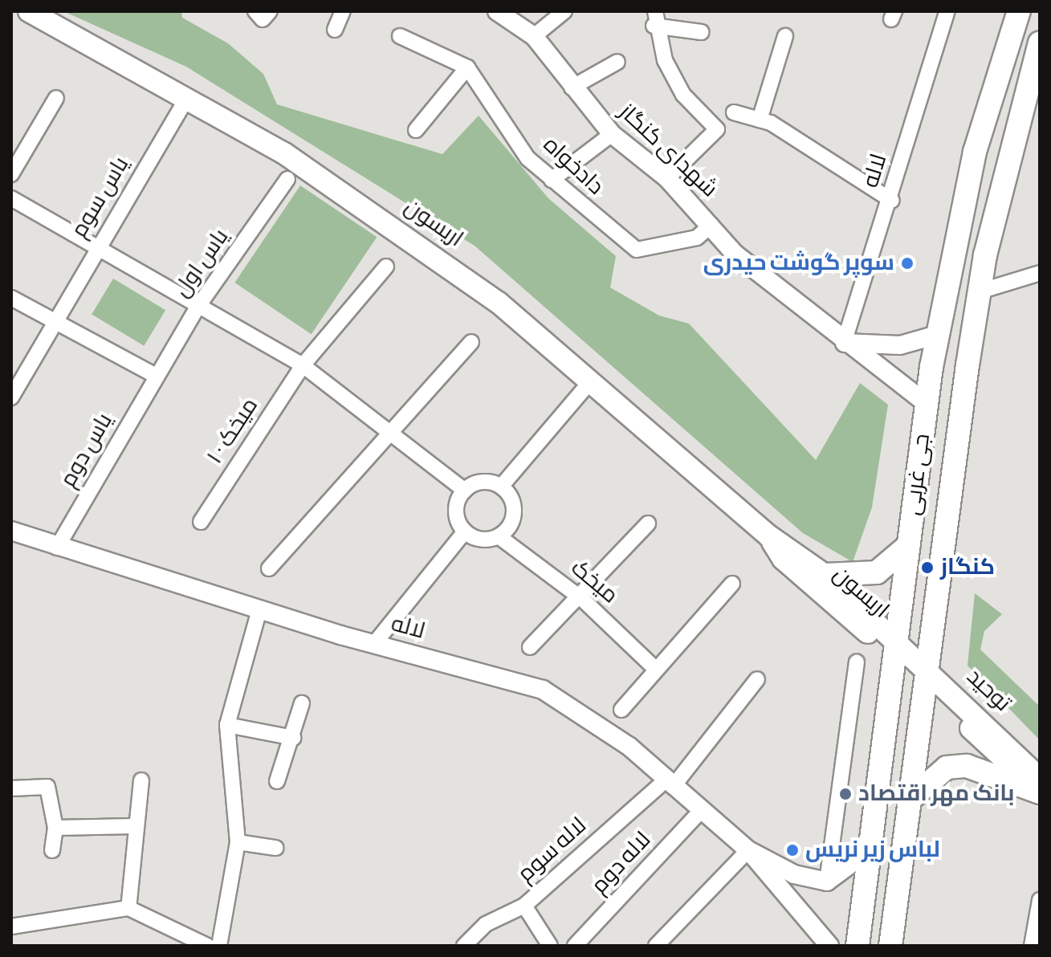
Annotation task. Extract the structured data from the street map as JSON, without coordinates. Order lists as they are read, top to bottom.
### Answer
{
  "streets": {
    "main road": ["اریسون", "جی غربی", "توحید"],
    "street": [
      "شهدای کنگاز",
      "دادخواه",
      "لاله",
      "یاس سوم",
      "یاس اول",
      "میخک ۰ ۱",
      "یاس دوم",
      "میخک",
      "لاله سوم",
      "لاله دوم"
    ]
  },
  "crossings": [
    ["شهدای کنگاز", "دادخواه"],
    ["شهدای کنگاز", "لاله"],
    ["شهدای کنگاز", "جی غربی"],
    ["لاله", "یاس دوم"],
    ["لاله", "لاله سوم"],
    ["لاله", "لاله دوم"],
    ["یاس سوم", "اریسون"],
    ["اریسون", "جی غربی"],
    ["اریسون", "توحید"],
    ["یاس اول", "یاس دوم"],
    ["جی غربی", "توحید"]
  ],
  "places": [
    "سوپر گوشت حیدری",
    "کنگاز",
    "بانک مهر اقتصاد",
    "لباس زیر نریس"
  ]
}
